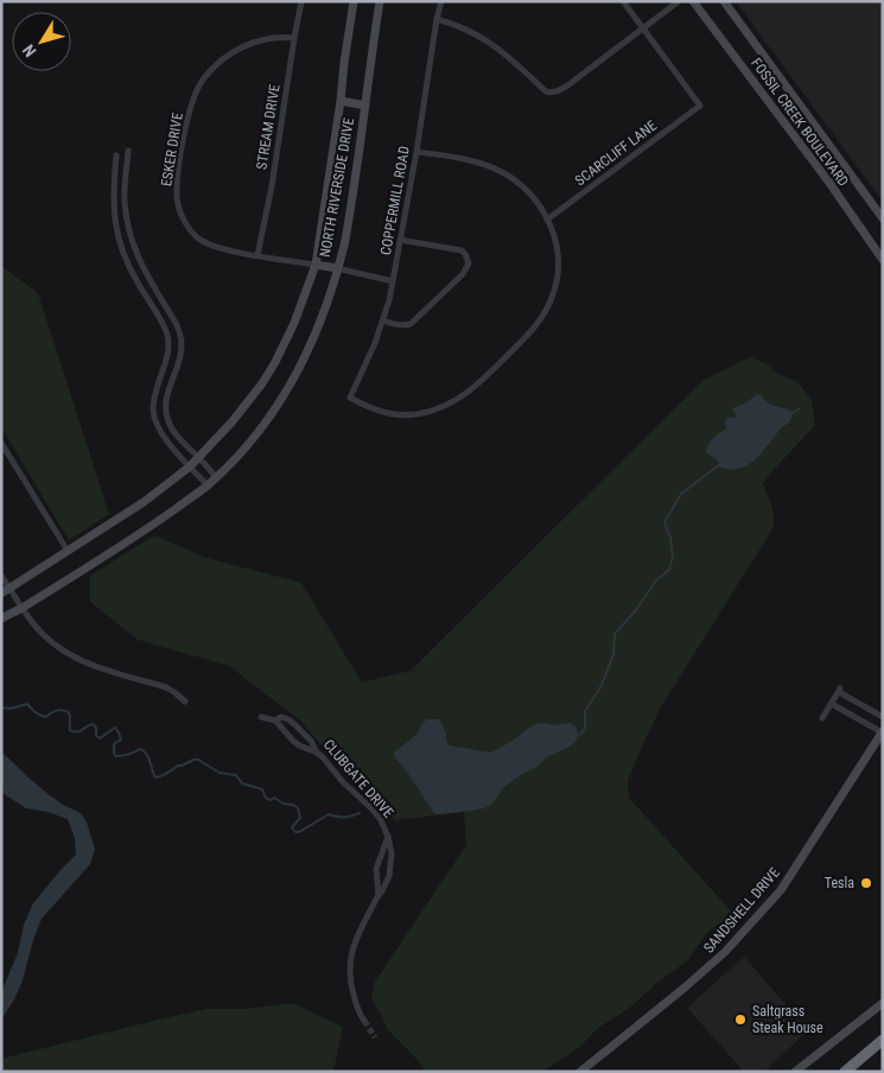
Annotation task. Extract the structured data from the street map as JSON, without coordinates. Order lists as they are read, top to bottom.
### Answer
{
  "streets": {
    "main road": ["FOSSIL CREEK BOULEVARD", "NORTH RIVERSIDE DRIVE", "SANDSHELL DRIVE"],
    "street": [
      "STREAM DRIVE",
      "ESKER DRIVE",
      "SCARCLIFF LANE",
      "COPPERMILL ROAD",
      "CLUBGATE DRIVE"
    ]
  },
  "crossings": [
    ["STREAM DRIVE", "ESKER DRIVE"],
    ["ESKER DRIVE", "NORTH RIVERSIDE DRIVE"],
    ["SCARCLIFF LANE", "COPPERMILL ROAD"]
  ],
  "places": ["Tesla", "Saltgrass Steak House"],
  "north": "bottom left"
}
